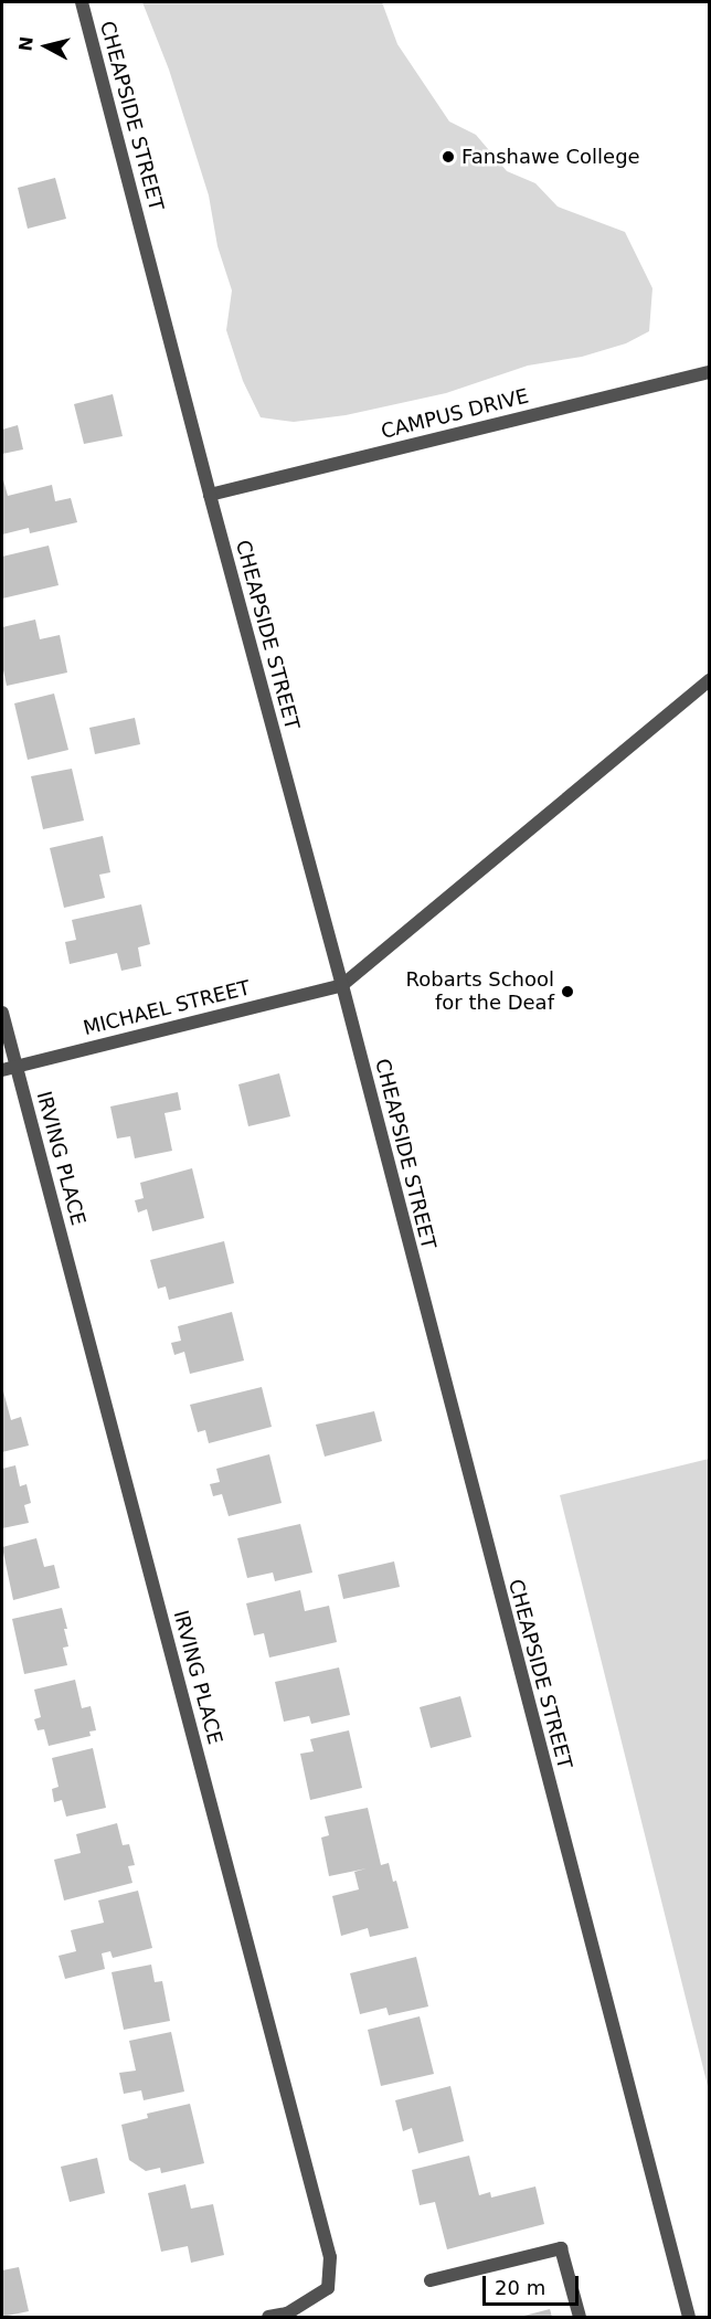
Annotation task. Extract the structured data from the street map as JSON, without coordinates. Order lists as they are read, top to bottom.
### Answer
{
  "streets": {
    "street": [
      "CHEAPSIDE STREET",
      "CAMPUS DRIVE",
      "MICHAEL STREET",
      "IRVING PLACE"
    ]
  },
  "crossings": [
    ["CHEAPSIDE STREET", "CAMPUS DRIVE"],
    ["CHEAPSIDE STREET", "MICHAEL STREET"],
    ["MICHAEL STREET", "IRVING PLACE"]
  ],
  "places": ["Fanshawe College", "Robarts School for the Deaf"],
  "scale_bar": "20 m",
  "north": "left"
}
